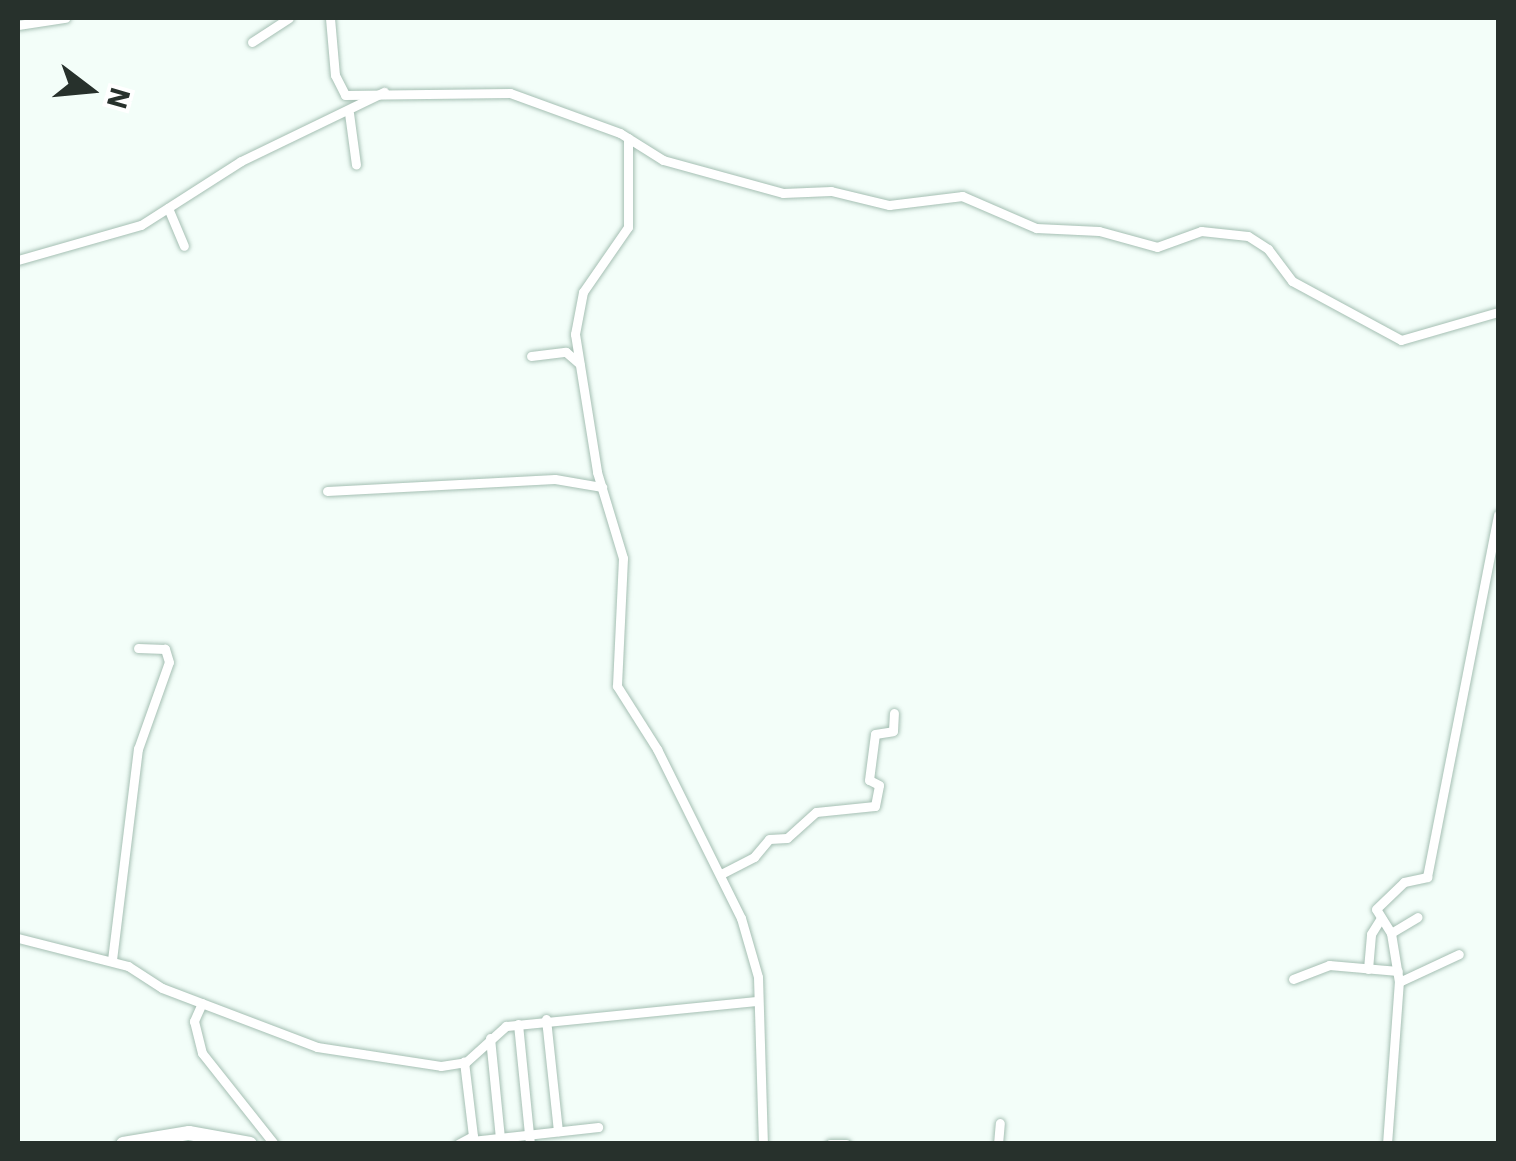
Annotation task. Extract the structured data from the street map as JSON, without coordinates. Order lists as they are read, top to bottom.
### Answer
{
  "north": "right"
}
